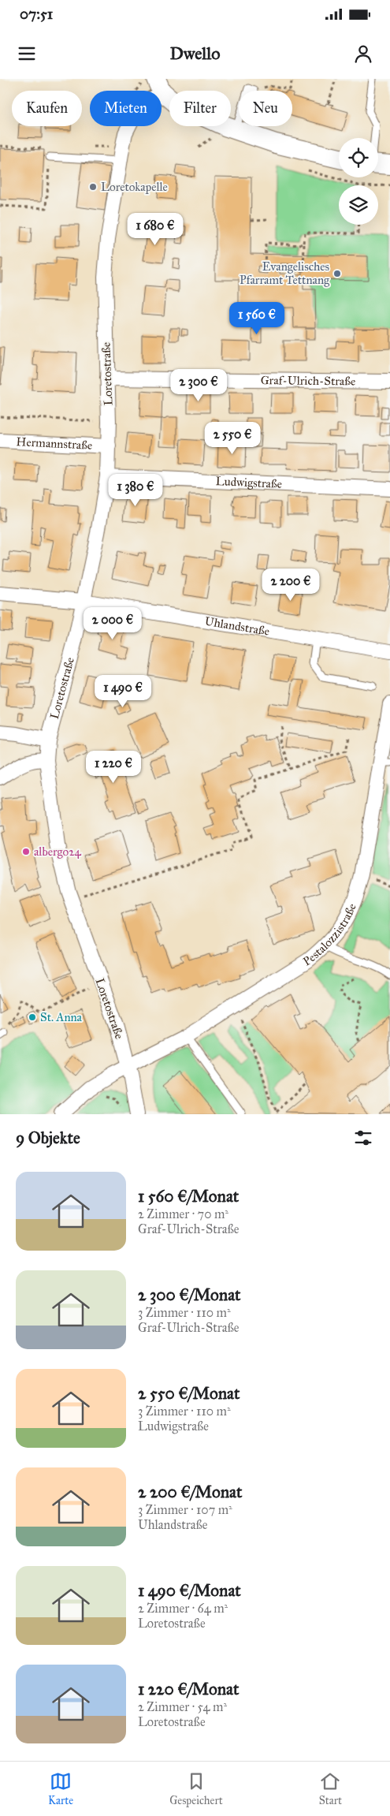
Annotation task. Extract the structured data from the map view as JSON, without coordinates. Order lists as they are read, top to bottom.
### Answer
{
  "streets": {
    "street": [
      "Loretostraße",
      "Graf-Ulrich-Straße",
      "Hermannstraße",
      "Ludwigstraße",
      "Uhlandstraße",
      "Pestalozzistraße"
    ]
  },
  "crossings": [
    ["Loretostraße", "Graf-Ulrich-Straße"],
    ["Loretostraße", "Hermannstraße"],
    ["Loretostraße", "Ludwigstraße"],
    ["Loretostraße", "Uhlandstraße"],
    ["Loretostraße", "Pestalozzistraße"]
  ],
  "places": [
    "Loretokapelle",
    "Evangelisches Pfarramt Tettnang",
    "albergo24",
    "St. Anna"
  ],
  "page": {
    "status": "07:51",
    "header": "Dwello",
    "chip": [
      "Kaufen",
      "Mieten",
      "Filter",
      "Neu"
    ],
    "price": [
      "1 680 €",
      "1 560 €",
      "2 300 €",
      "2 550 €",
      "1 380 €",
      "2 200 €",
      "2 000 €",
      "1 490 €",
      "1 220 €"
    ],
    "heading": "9 Objekte",
    "list": [
      {
        "name": "1 560 €/Monat",
        "note": "2 Zimmer · 70 m² · Graf-Ulrich-Straße"
      },
      {
        "name": "2 300 €/Monat",
        "note": "3 Zimmer · 110 m² · Graf-Ulrich-Straße"
      },
      {
        "name": "2 550 €/Monat",
        "note": "3 Zimmer · 110 m² · Ludwigstraße"
      },
      {
        "name": "2 200 €/Monat",
        "note": "3 Zimmer · 107 m² · Uhlandstraße"
      },
      {
        "name": "1 490 €/Monat",
        "note": "2 Zimmer · 64 m² · Loretostraße"
      },
      {
        "name": "1 220 €/Monat",
        "note": "2 Zimmer · 54 m² · Loretostraße"
      }
    ],
    "tabs": ["Karte", "Gespeichert", "Start"]
  }
}
